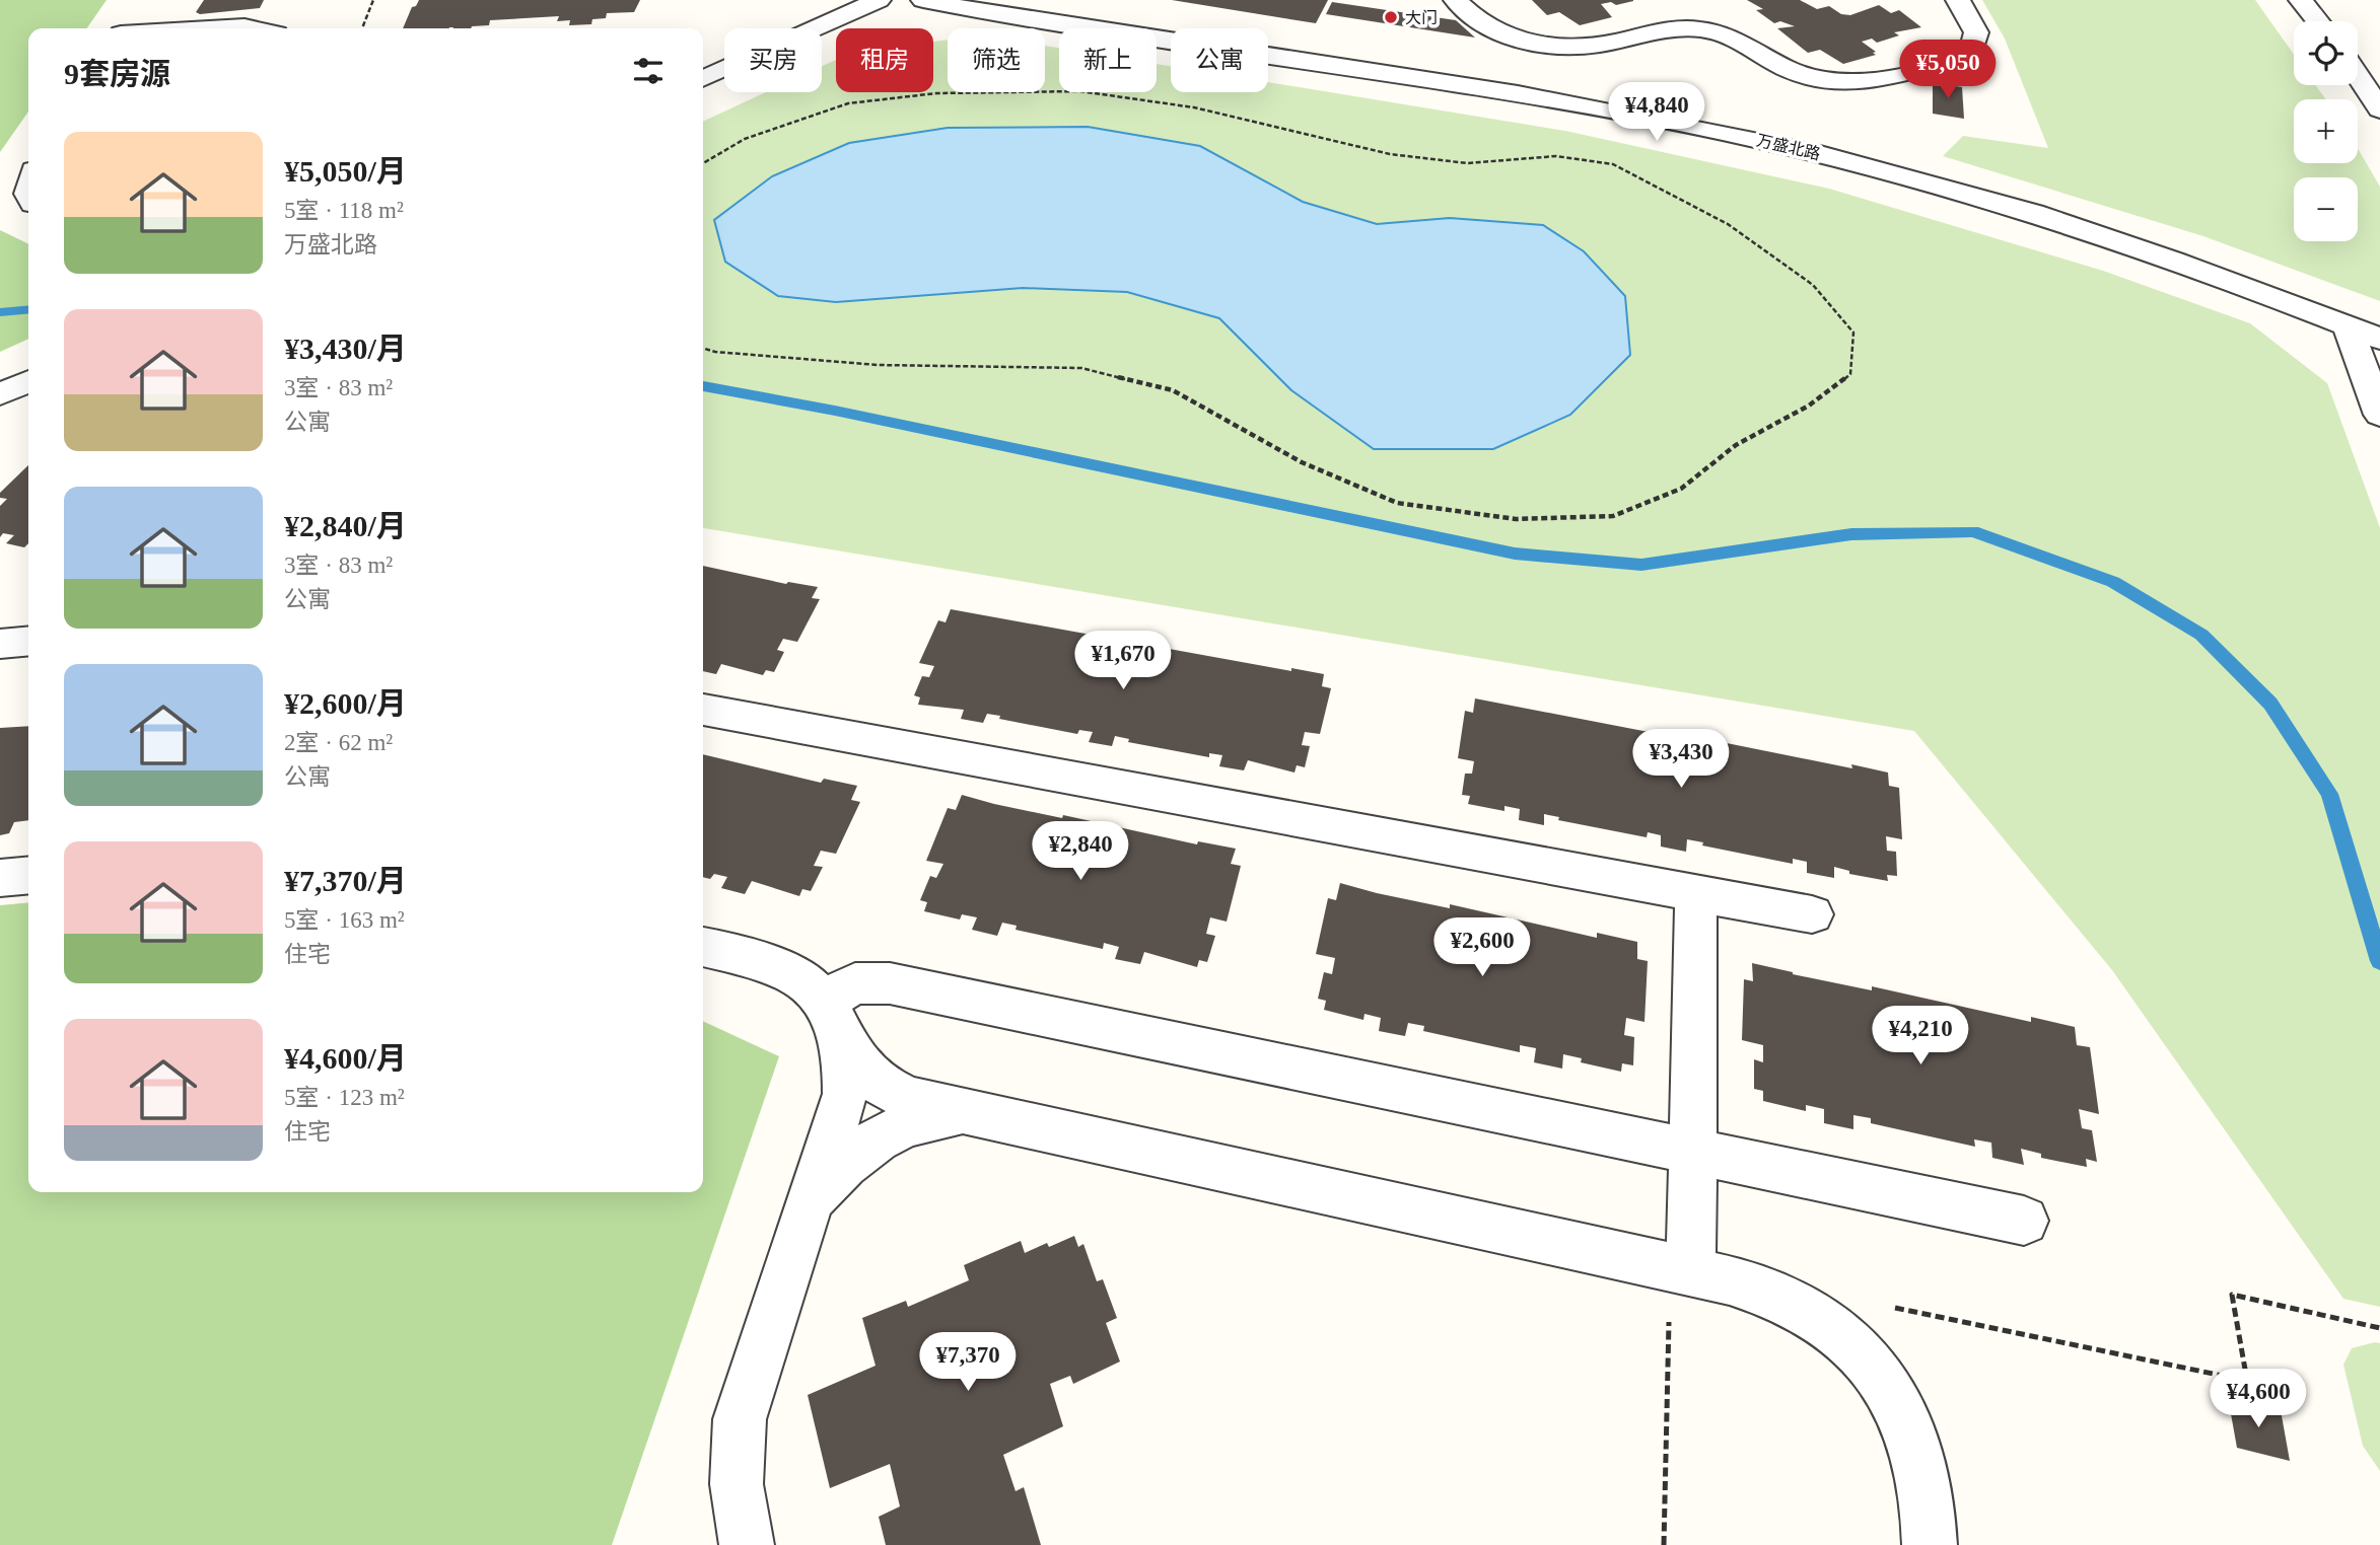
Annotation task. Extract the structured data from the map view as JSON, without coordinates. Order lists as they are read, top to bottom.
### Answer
{
  "streets": {
    "street": ["万盛北路"]
  },
  "places": ["大门"],
  "page": {
    "map_buttons": ["+", "−"],
    "chip": [
      "买房",
      "租房",
      "筛选",
      "新上",
      "公寓"
    ],
    "heading": "9套房源",
    "price": [
      "¥5,050",
      "¥4,840",
      "¥1,670",
      "¥3,430",
      "¥2,840",
      "¥2,600",
      "¥4,210",
      "¥7,370",
      "¥4,600"
    ],
    "list": [
      {
        "name": "¥5,050/月",
        "note": "5室 · 118 m² · 万盛北路"
      },
      {
        "name": "¥3,430/月",
        "note": "3室 · 83 m² · 公寓"
      },
      {
        "name": "¥2,840/月",
        "note": "3室 · 83 m² · 公寓"
      },
      {
        "name": "¥2,600/月",
        "note": "2室 · 62 m² · 公寓"
      },
      {
        "name": "¥7,370/月",
        "note": "5室 · 163 m² · 住宅"
      },
      {
        "name": "¥4,600/月",
        "note": "5室 · 123 m² · 住宅"
      }
    ]
  }
}
